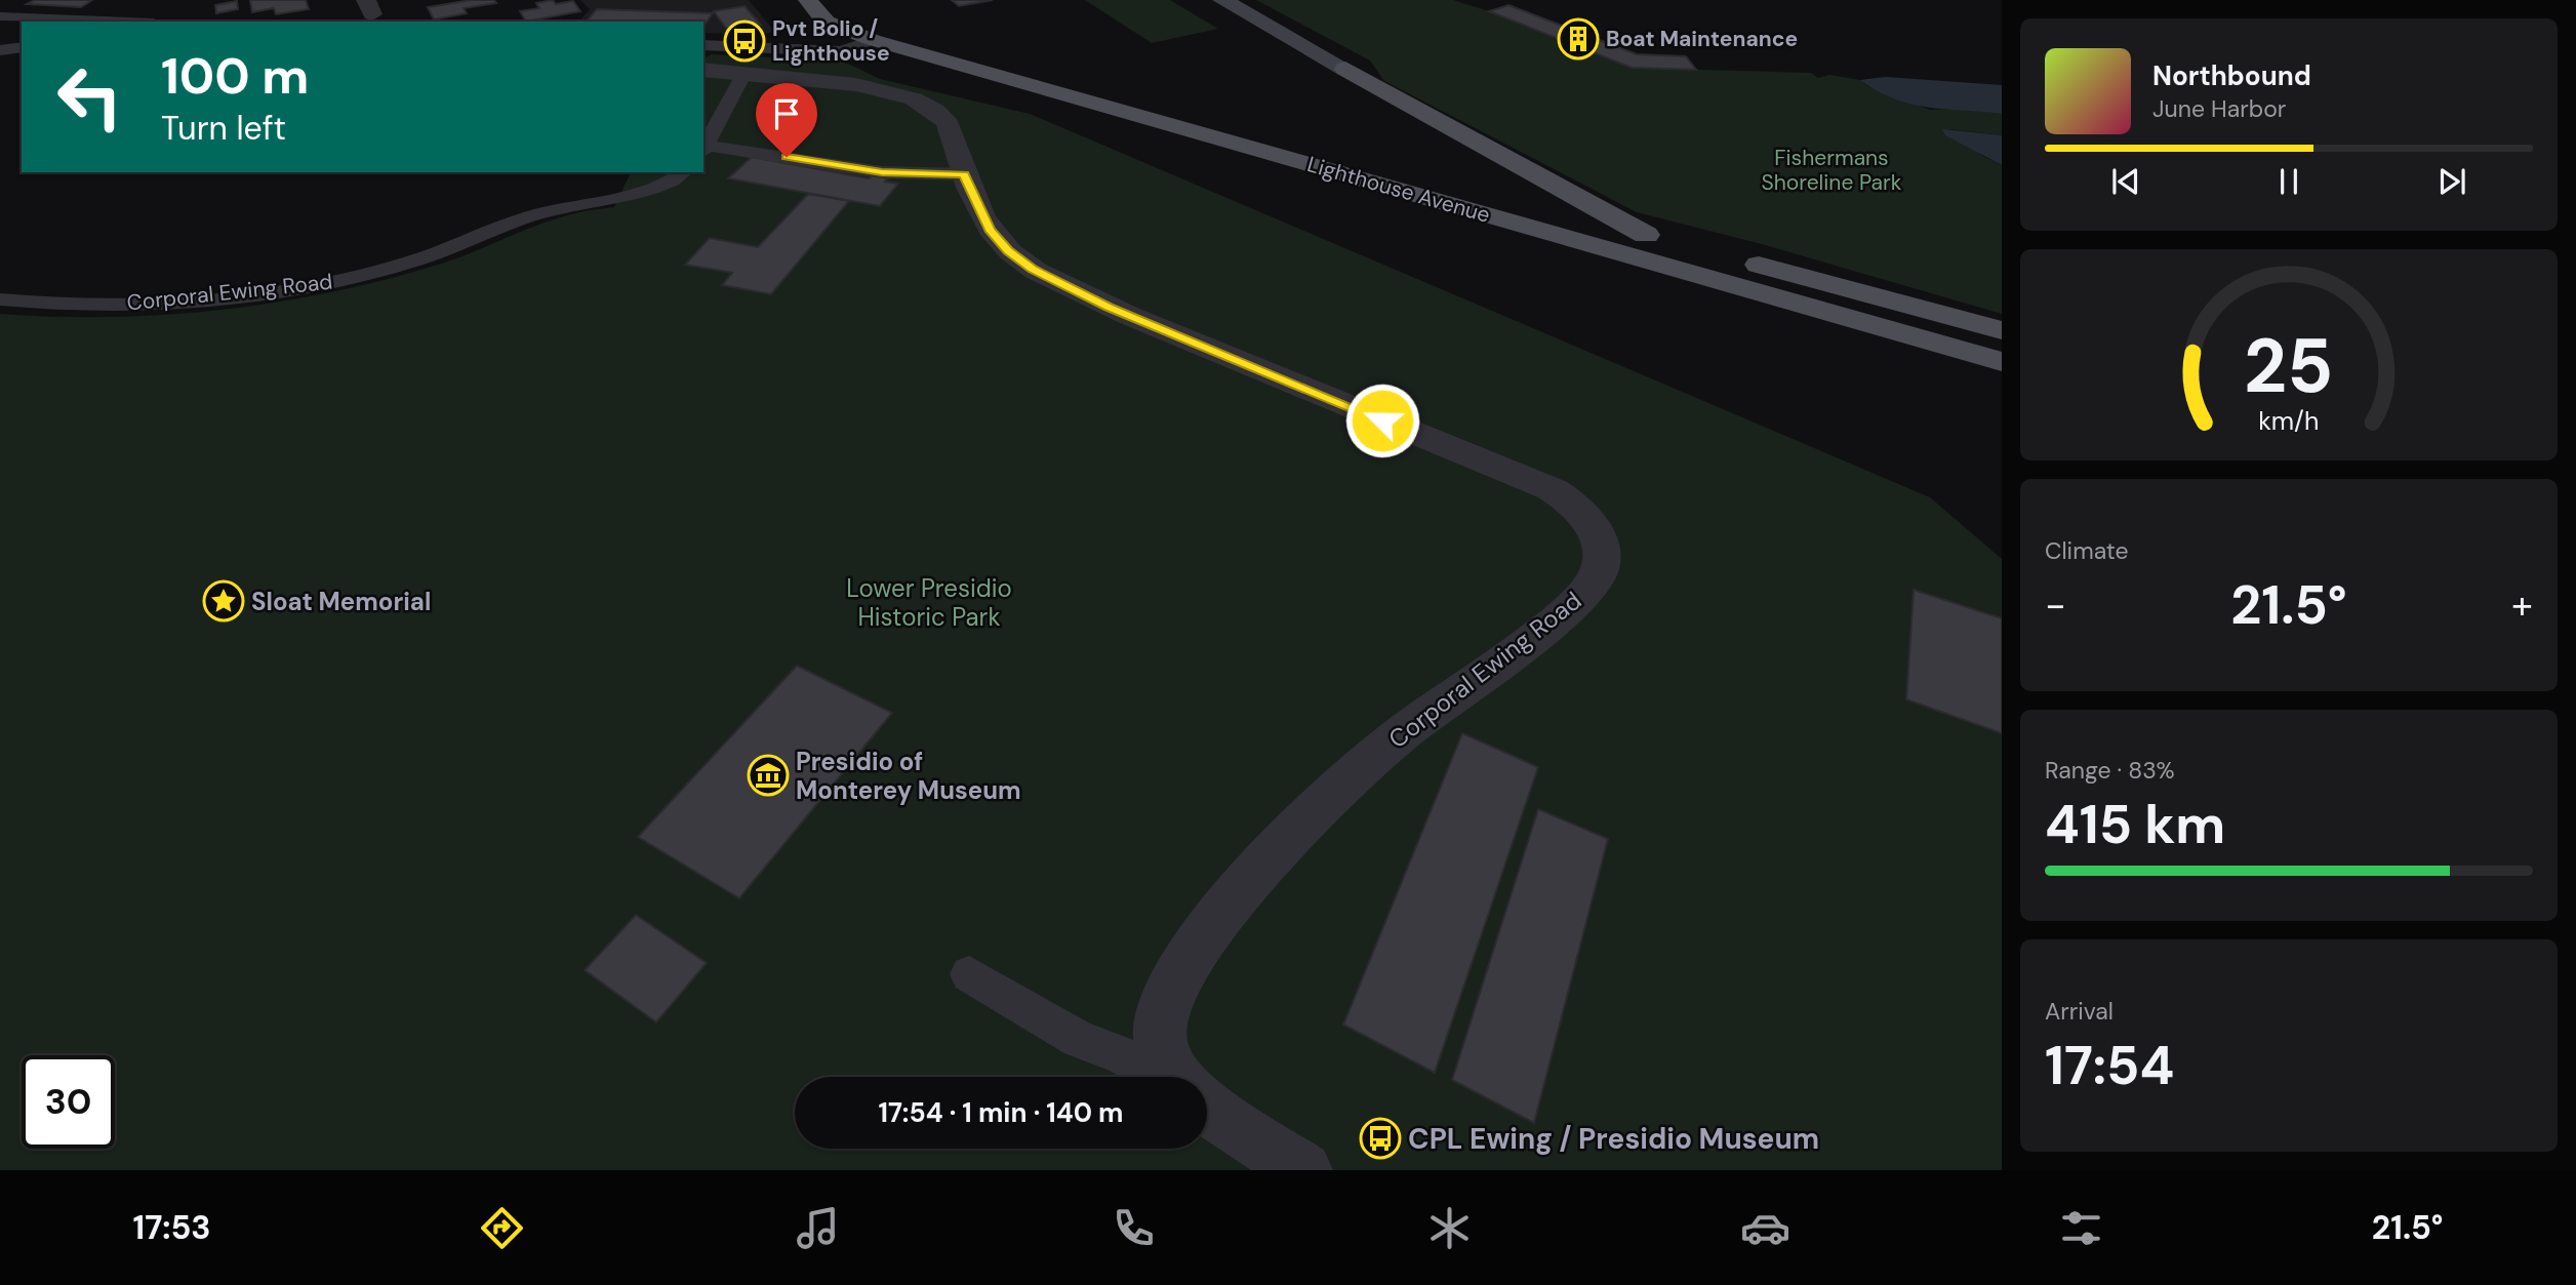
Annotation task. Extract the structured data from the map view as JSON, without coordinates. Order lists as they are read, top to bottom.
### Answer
{
  "streets": {
    "main road": ["Lighthouse Avenue"],
    "street": ["Corporal Ewing Road"]
  },
  "parks": ["Fishermans Shoreline Park", "Lower Presidio Historic Park"],
  "places": {
    "building": ["Boat Maintenance"],
    "bus stop": ["Pvt Bolio / Lighthouse", "CPL Ewing / Presidio Museum"],
    "place": ["Sloat Memorial"],
    "museum": ["Presidio of Monterey Museum"]
  },
  "page": {
    "turn": ["100 m", "Turn left"],
    "song": ["Northbound", "June Harbor"],
    "tile": [
      "Climate",
      ["Range · 83%", "415 km"],
      ["Arrival", "17:54"]
    ],
    "heat": ["−", "21.5°", "+"],
    "limit": "30",
    "trip": "17:54 · 1 min · 140 m",
    "tabs": ["17:53", "21.5°"],
    "gauge": ["25", "km/h"]
  }
}
